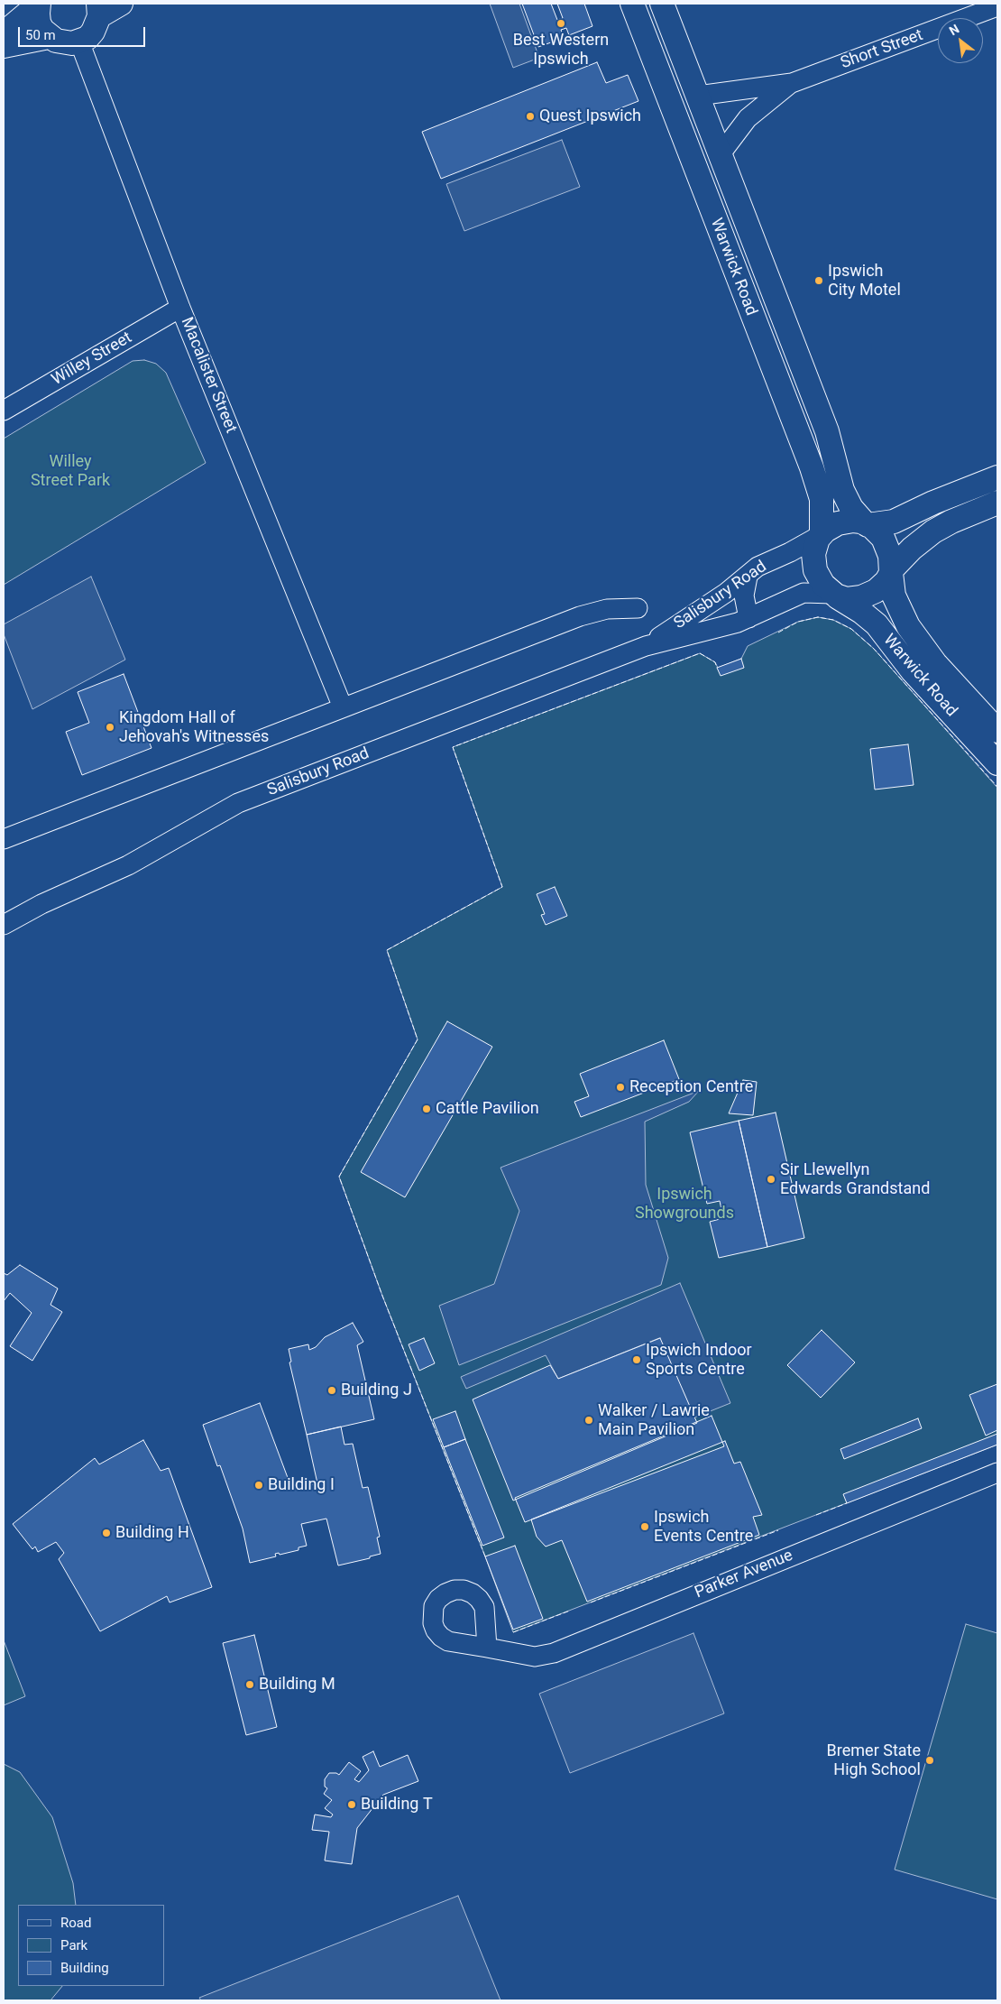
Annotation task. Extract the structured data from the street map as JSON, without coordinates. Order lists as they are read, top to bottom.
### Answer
{
  "streets": {
    "main road": ["Warwick Road"],
    "street": [
      "Short Street",
      "Willey Street",
      "Macalister Street",
      "Salisbury Road",
      "Parker Avenue"
    ]
  },
  "crossings": [
    ["Short Street", "Warwick Road"],
    ["Warwick Road", "Salisbury Road"],
    ["Willey Street", "Macalister Street"]
  ],
  "parks": ["Willey Street Park", "Ipswich Showgrounds"],
  "places": [
    "Best Western Ipswich",
    "Quest Ipswich",
    "Ipswich City Motel",
    "Kingdom Hall of Jehovah's Witnesses",
    "Reception Centre",
    "Cattle Pavilion",
    "Sir Llewellyn Edwards Grandstand",
    "Ipswich Indoor Sports Centre",
    "Building J",
    "Walker / Lawrie Main Pavilion",
    "Building I",
    "Ipswich Events Centre",
    "Building H",
    "Building M",
    "Bremer State High School",
    "Building T"
  ],
  "legend": ["Road", "Park", "Building"],
  "scale_bar": "50 m",
  "north": "top left"
}
